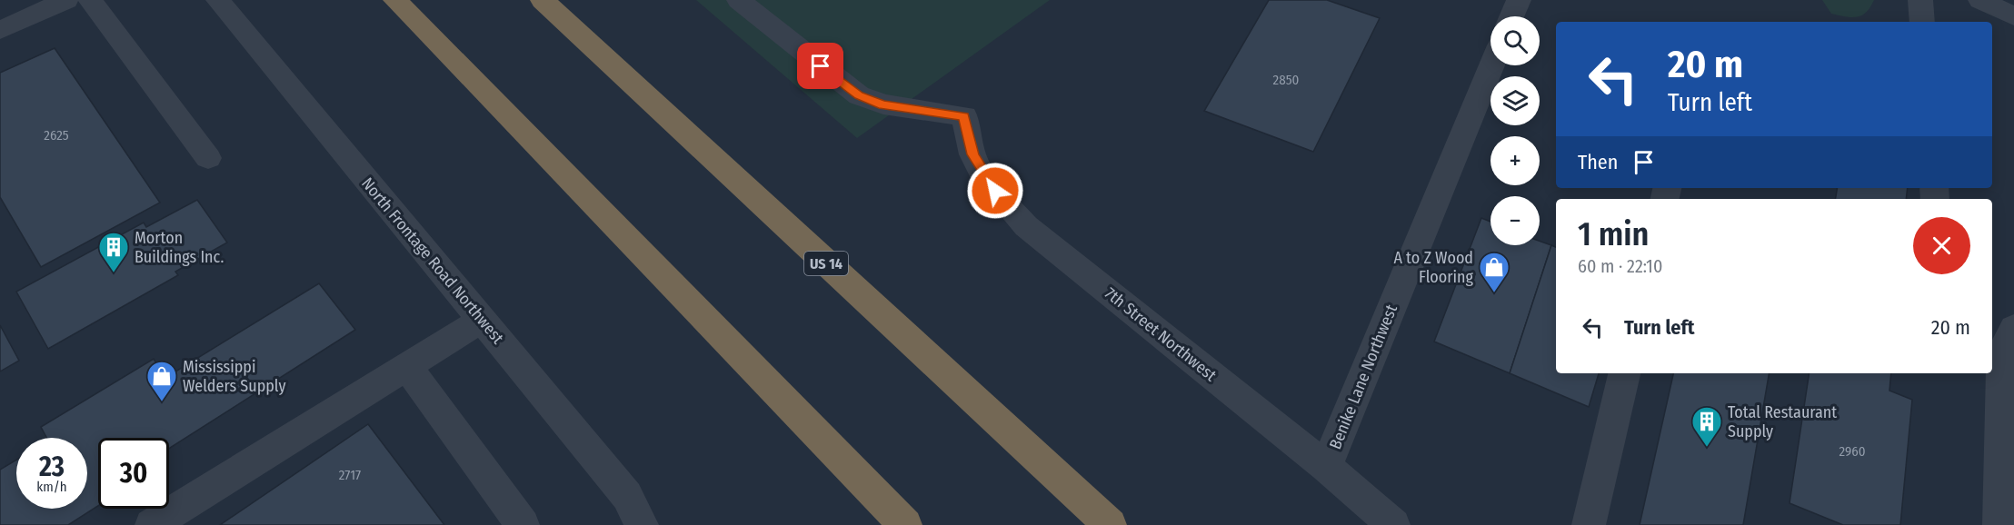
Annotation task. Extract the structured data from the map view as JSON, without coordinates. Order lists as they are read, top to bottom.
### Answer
{
  "streets": {
    "highway": ["US 14"],
    "street": ["North Frontage Road Northwest", "7th Street Northwest", "Benike Lane Northwest"]
  },
  "crossings": [
    ["7th Street Northwest", "Benike Lane Northwest"]
  ],
  "places": {
    "building": ["Morton Buildings Inc.", "Total Restaurant Supply"],
    "shop": ["A to Z Wood Flooring", "Mississippi Welders Supply"]
  },
  "house_numbers": [
    "2850",
    "2625",
    "2960",
    "2717"
  ],
  "page": {
    "map_buttons": ["+", "−"],
    "turn": ["20 m", "Turn left"],
    "then": "Then",
    "heading": ["1 min", "60 m · 22:10"],
    "list": [
      {
        "name": "Turn left",
        "value": "20 m"
      }
    ],
    "speed": "23 km/h",
    "limit": "30"
  }
}
